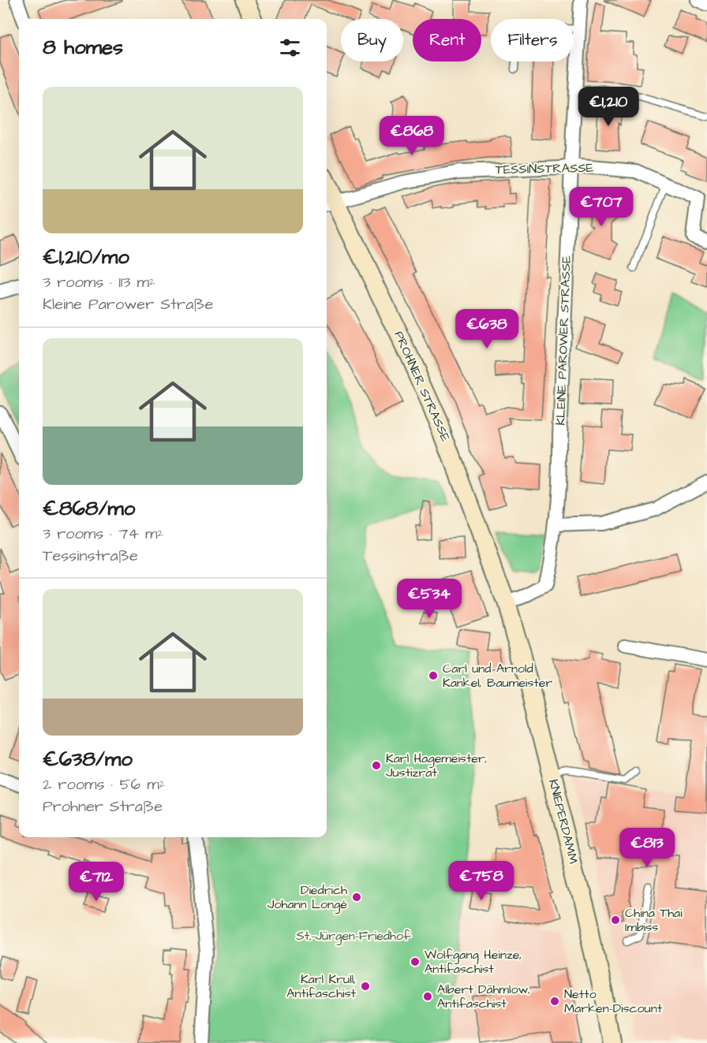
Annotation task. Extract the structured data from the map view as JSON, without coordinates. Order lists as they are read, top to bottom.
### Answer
{
  "streets": {
    "main road": ["PROHNER STRASSE", "KNIEPERDAMM"],
    "street": ["TESSINSTRASSE", "KLEINE PAROWER STRASSE"]
  },
  "crossings": [
    ["TESSINSTRASSE", "KLEINE PAROWER STRASSE"],
    ["TESSINSTRASSE", "PROHNER STRASSE"],
    ["KLEINE PAROWER STRASSE", "PROHNER STRASSE"],
    ["KLEINE PAROWER STRASSE", "KNIEPERDAMM"],
    ["PROHNER STRASSE", "KNIEPERDAMM"]
  ],
  "parks": ["St.-Jürgen-Friedhof"],
  "places": [
    "Carl und Arnold Kankel, Baumeister",
    "Karl Hagemeister, Justizrat",
    "Diedrich Johann Longé",
    "China Thai Imbiss",
    "Wolfgang Heinze, Antifaschist",
    "Karl Krull, Antifaschist",
    "Albert Dähmlow, Antifaschist",
    "Netto Marken-Discount"
  ],
  "page": {
    "chip": ["Buy", "Rent", "Filters"],
    "heading": "8 homes",
    "list": [
      {
        "name": "€1,210/mo",
        "note": "3 rooms · 113 m² · Kleine Parower Straße"
      },
      {
        "name": "€868/mo",
        "note": "3 rooms · 74 m² · Tessinstraße"
      },
      {
        "name": "€638/mo",
        "note": "2 rooms · 56 m² · Prohner Straße"
      }
    ],
    "price": [
      "€1,210",
      "€868",
      "€707",
      "€638",
      "€534",
      "€813",
      "€758",
      "€712"
    ]
  }
}
